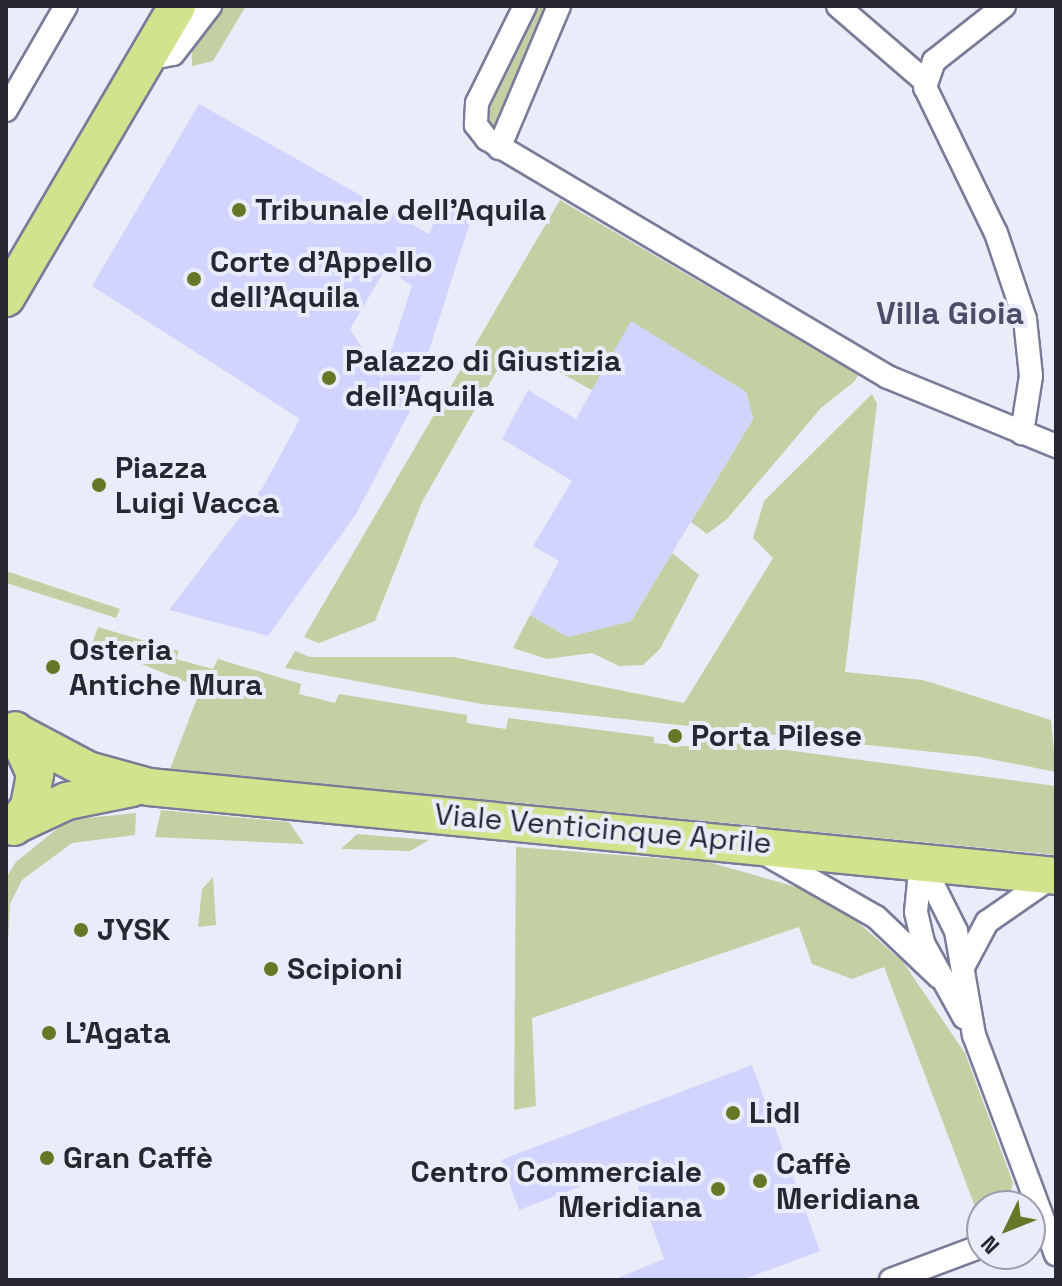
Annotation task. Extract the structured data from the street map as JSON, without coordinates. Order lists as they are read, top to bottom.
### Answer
{
  "streets": {
    "main road": ["Viale Venticinque Aprile"]
  },
  "districts": ["Villa Gioia"],
  "places": [
    "Tribunale dell'Aquila",
    "Corte d'Appello dell'Aquila",
    "Palazzo di Giustizia dell'Aquila",
    "Piazza Luigi Vacca",
    "Osteria Antiche Mura",
    "Porta Pilese",
    "JYSK",
    "Scipioni",
    "L'Agata",
    "Lidl",
    "Gran Caffè",
    "Caffè Meridiana",
    "Centro Commerciale Meridiana"
  ],
  "north": "bottom left"
}
